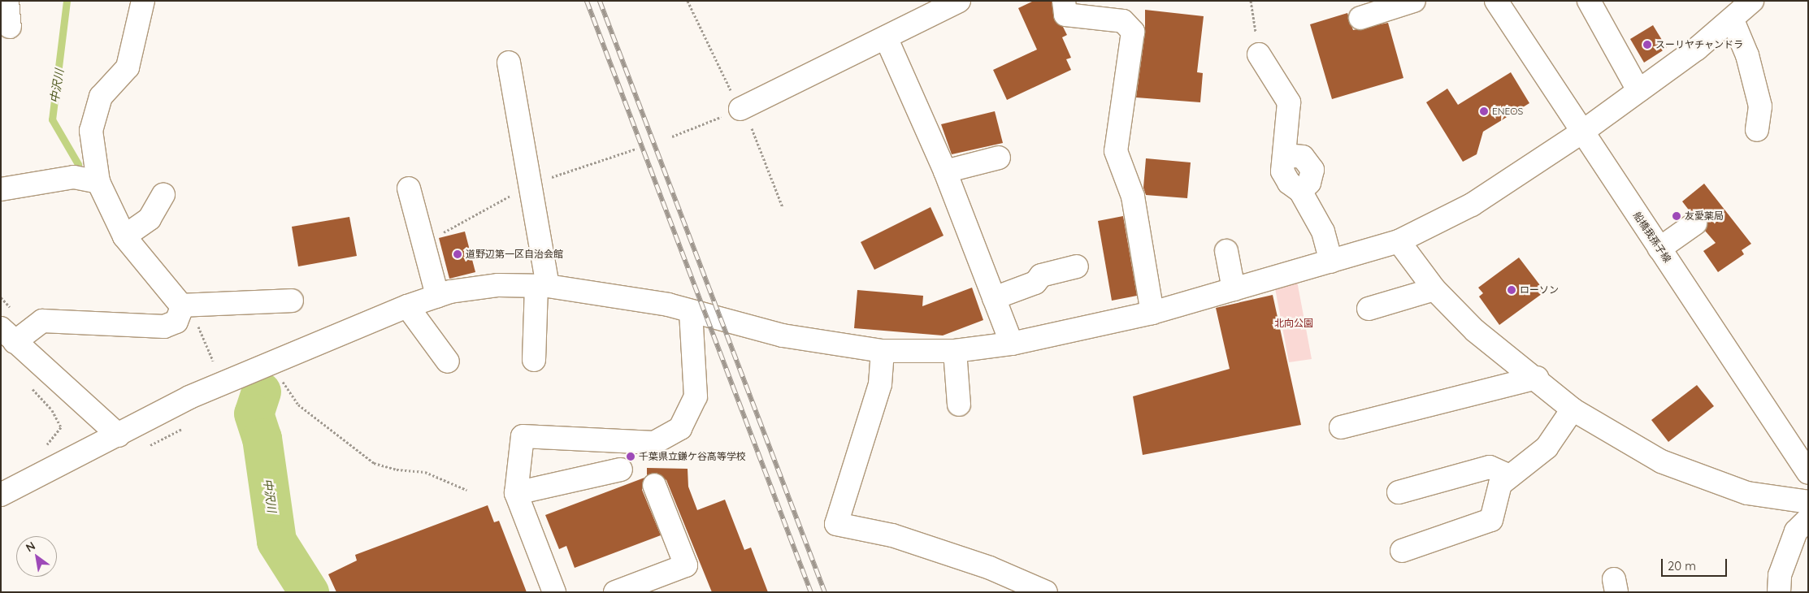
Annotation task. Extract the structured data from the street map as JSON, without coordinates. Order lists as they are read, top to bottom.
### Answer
{
  "streets": {
    "street": ["船橋我孫子線"]
  },
  "water": ["中沢川"],
  "parks": ["北向公園"],
  "places": [
    "スーリヤチャンドラ",
    "ENEOS",
    "友愛薬局",
    "道野辺第一区自治会館",
    "ローソン",
    "千葉県立鎌ケ谷高等学校"
  ],
  "scale_bar": "20 m",
  "north": "top left"
}
